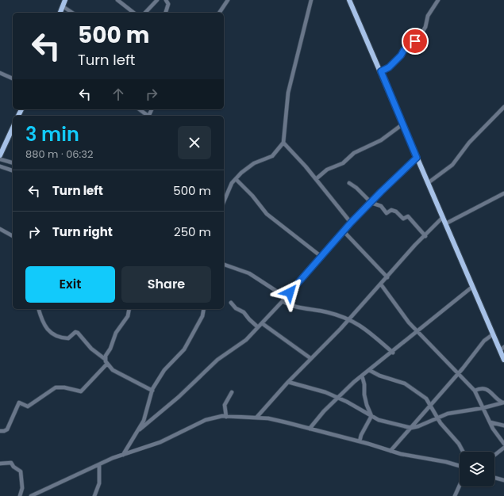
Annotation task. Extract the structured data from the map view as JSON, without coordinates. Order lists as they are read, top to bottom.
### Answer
{
  "page": {
    "turn": ["500 m", "Turn left"],
    "heading": ["3 min", "880 m · 06:32"],
    "list": [
      {
        "name": "Turn left",
        "value": "500 m"
      },
      {
        "name": "Turn right",
        "value": "250 m"
      }
    ],
    "buttons": ["Exit", "Share"]
  }
}
